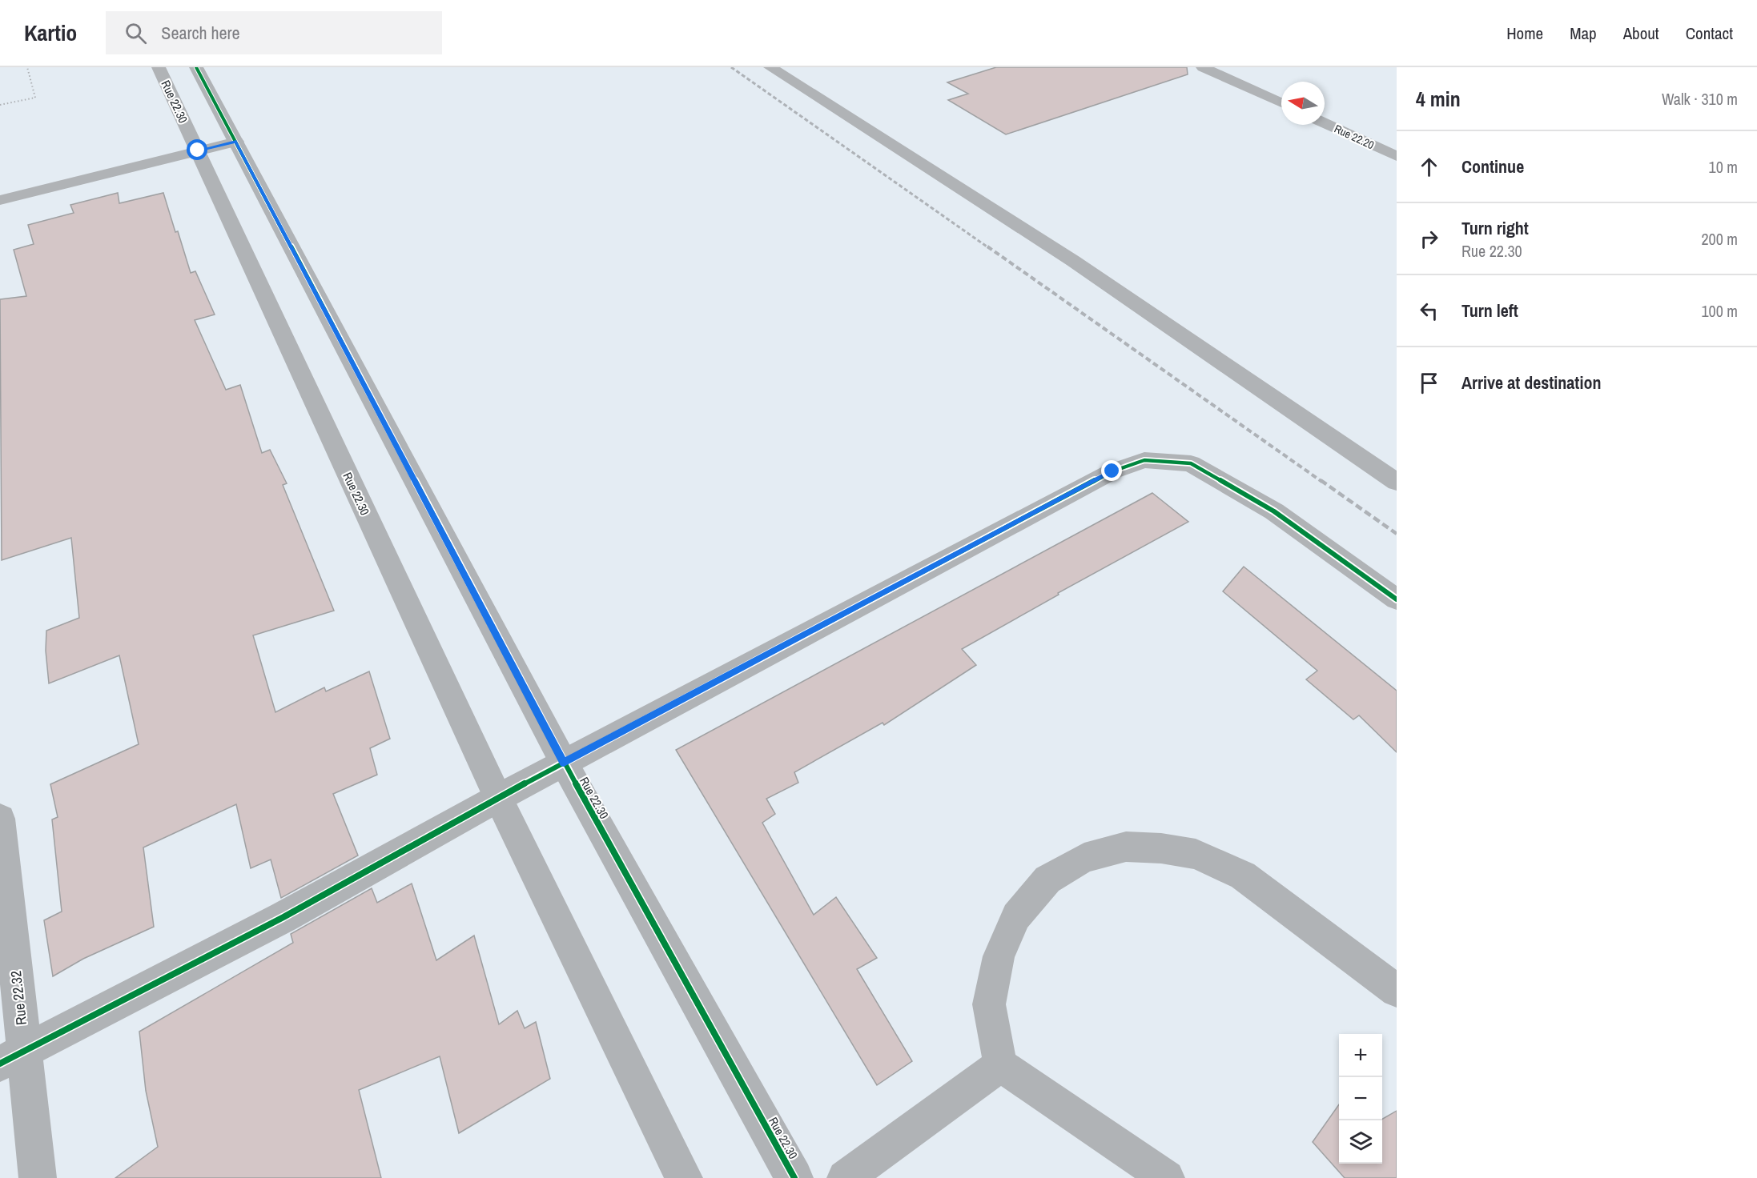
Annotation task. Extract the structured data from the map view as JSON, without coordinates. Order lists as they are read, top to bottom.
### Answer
{
  "streets": {
    "street": ["Rue 22.30", "Rue 22.20", "Rue 22.32"]
  },
  "north": "left",
  "page": {
    "header": "Kartio",
    "search": "Search here",
    "nav": [
      "Home",
      "Map",
      "About",
      "Contact"
    ],
    "heading": ["4 min", "Walk · 310 m"],
    "list": [
      ["Continue", "10 m"],
      ["Turn right", "Rue 22.30", "200 m"],
      ["Turn left", "100 m"],
      "Arrive at destination"
    ],
    "map_buttons": ["+", "−"]
  }
}
